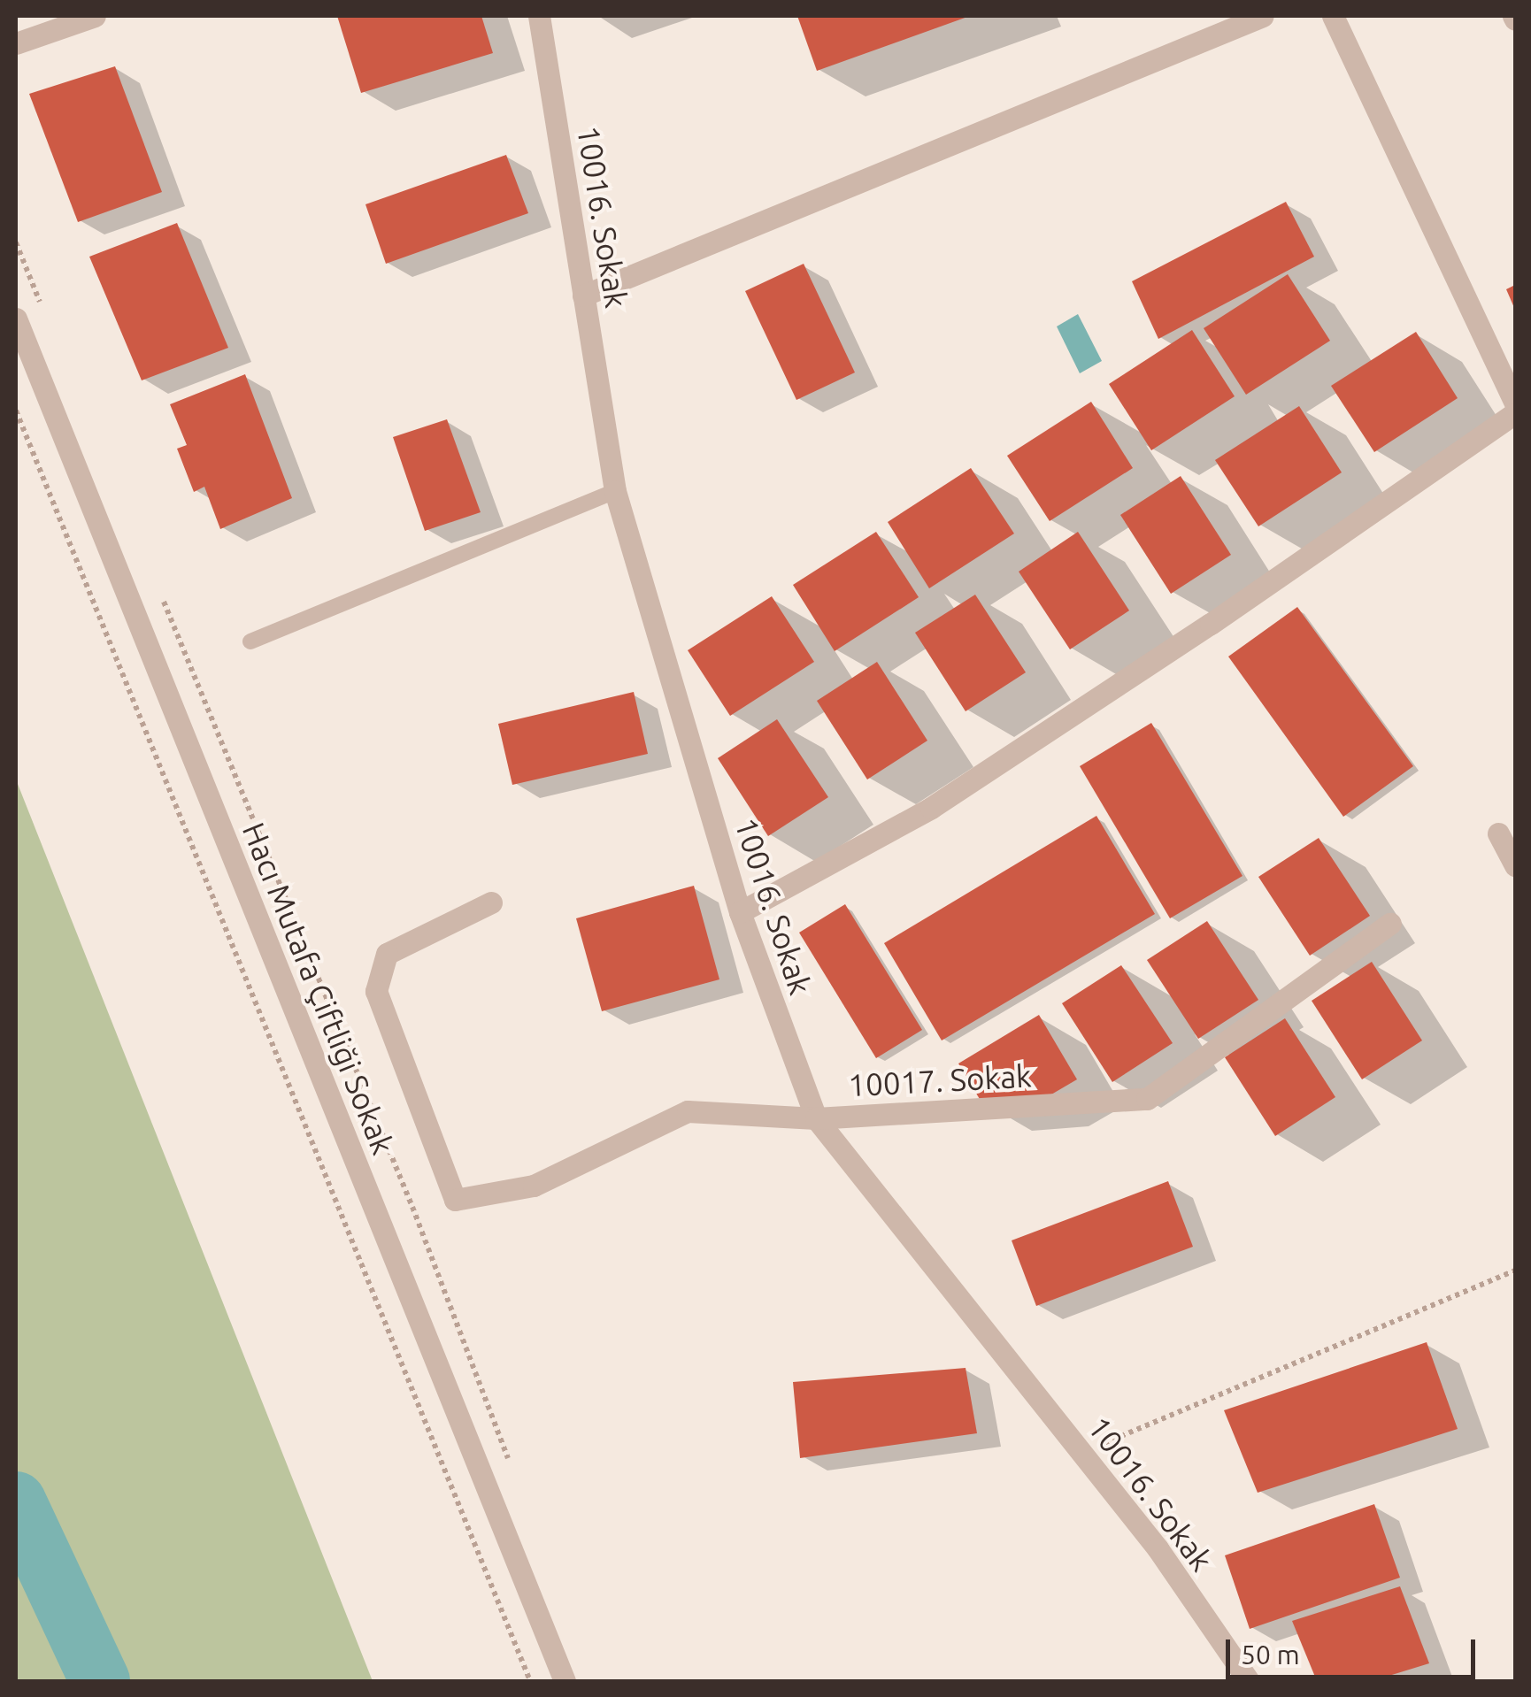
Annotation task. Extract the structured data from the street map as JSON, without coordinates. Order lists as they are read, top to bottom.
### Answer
{
  "streets": {
    "street": ["10016. Sokak", "Hacı Mutafa Çiftliği Sokak", "10017. Sokak"]
  },
  "crossings": [
    ["10016. Sokak", "10017. Sokak"]
  ],
  "scale_bar": "50 m"
}
